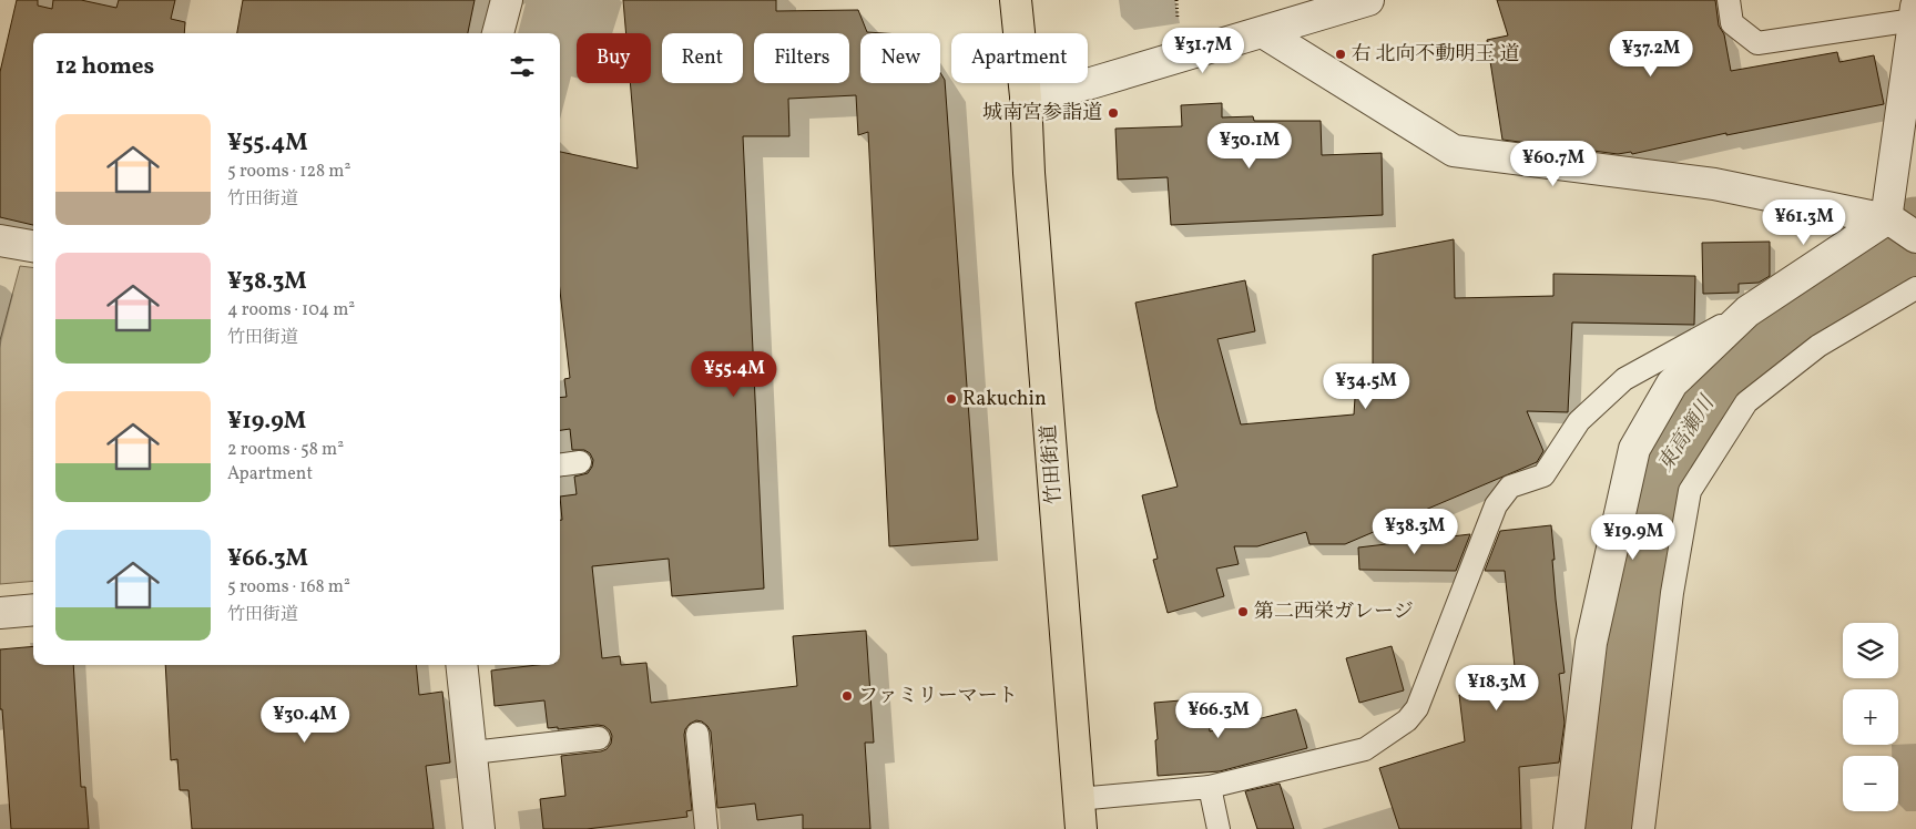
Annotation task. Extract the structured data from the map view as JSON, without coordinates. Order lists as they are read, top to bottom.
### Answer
{
  "streets": {
    "highway": ["竹田街道"]
  },
  "water": ["東高瀬川"],
  "places": [
    "右 北向不動明王 道",
    "城南宮参詣道",
    "Rakuchin",
    "第二西栄ガレージ",
    "ファミリーマート"
  ],
  "page": {
    "price": [
      "¥31.7M",
      "¥37.2M",
      "¥30.1M",
      "¥60.7M",
      "¥61.3M",
      "¥55.4M",
      "¥34.5M",
      "¥38.3M",
      "¥19.9M",
      "¥18.3M",
      "¥66.3M",
      "¥30.4M"
    ],
    "chip": [
      "Buy",
      "Rent",
      "Filters",
      "New",
      "Apartment"
    ],
    "heading": "12 homes",
    "list": [
      {
        "name": "¥55.4M",
        "note": "5 rooms · 128 m² · 竹田街道"
      },
      {
        "name": "¥38.3M",
        "note": "4 rooms · 104 m² · 竹田街道"
      },
      {
        "name": "¥19.9M",
        "note": "2 rooms · 58 m² · Apartment"
      },
      {
        "name": "¥66.3M",
        "note": "5 rooms · 168 m² · 竹田街道"
      }
    ],
    "map_buttons": ["+", "−"]
  }
}
